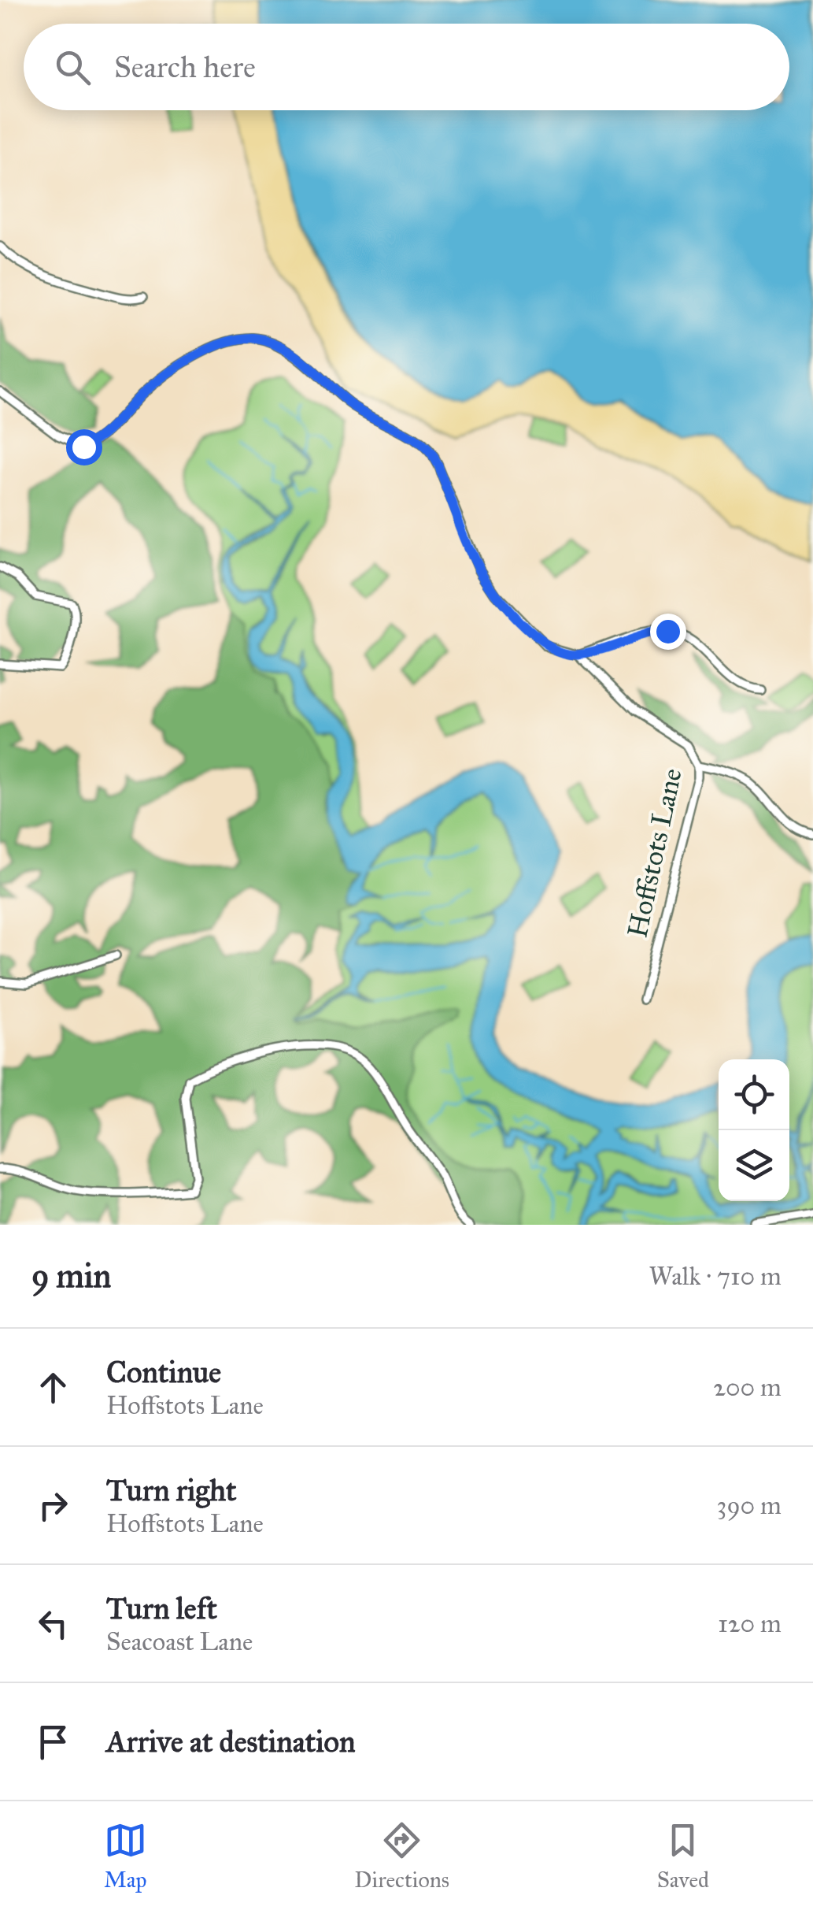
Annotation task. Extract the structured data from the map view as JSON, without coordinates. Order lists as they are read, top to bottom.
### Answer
{
  "streets": {
    "street": ["Hoffstots Lane"]
  },
  "page": {
    "search": "Search here",
    "heading": ["9 min", "Walk · 710 m"],
    "list": [
      ["Continue", "Hoffstots Lane", "200 m"],
      ["Turn right", "Hoffstots Lane", "390 m"],
      ["Turn left", "Seacoast Lane", "120 m"],
      "Arrive at destination"
    ],
    "nav": ["Map", "Directions", "Saved"]
  }
}
